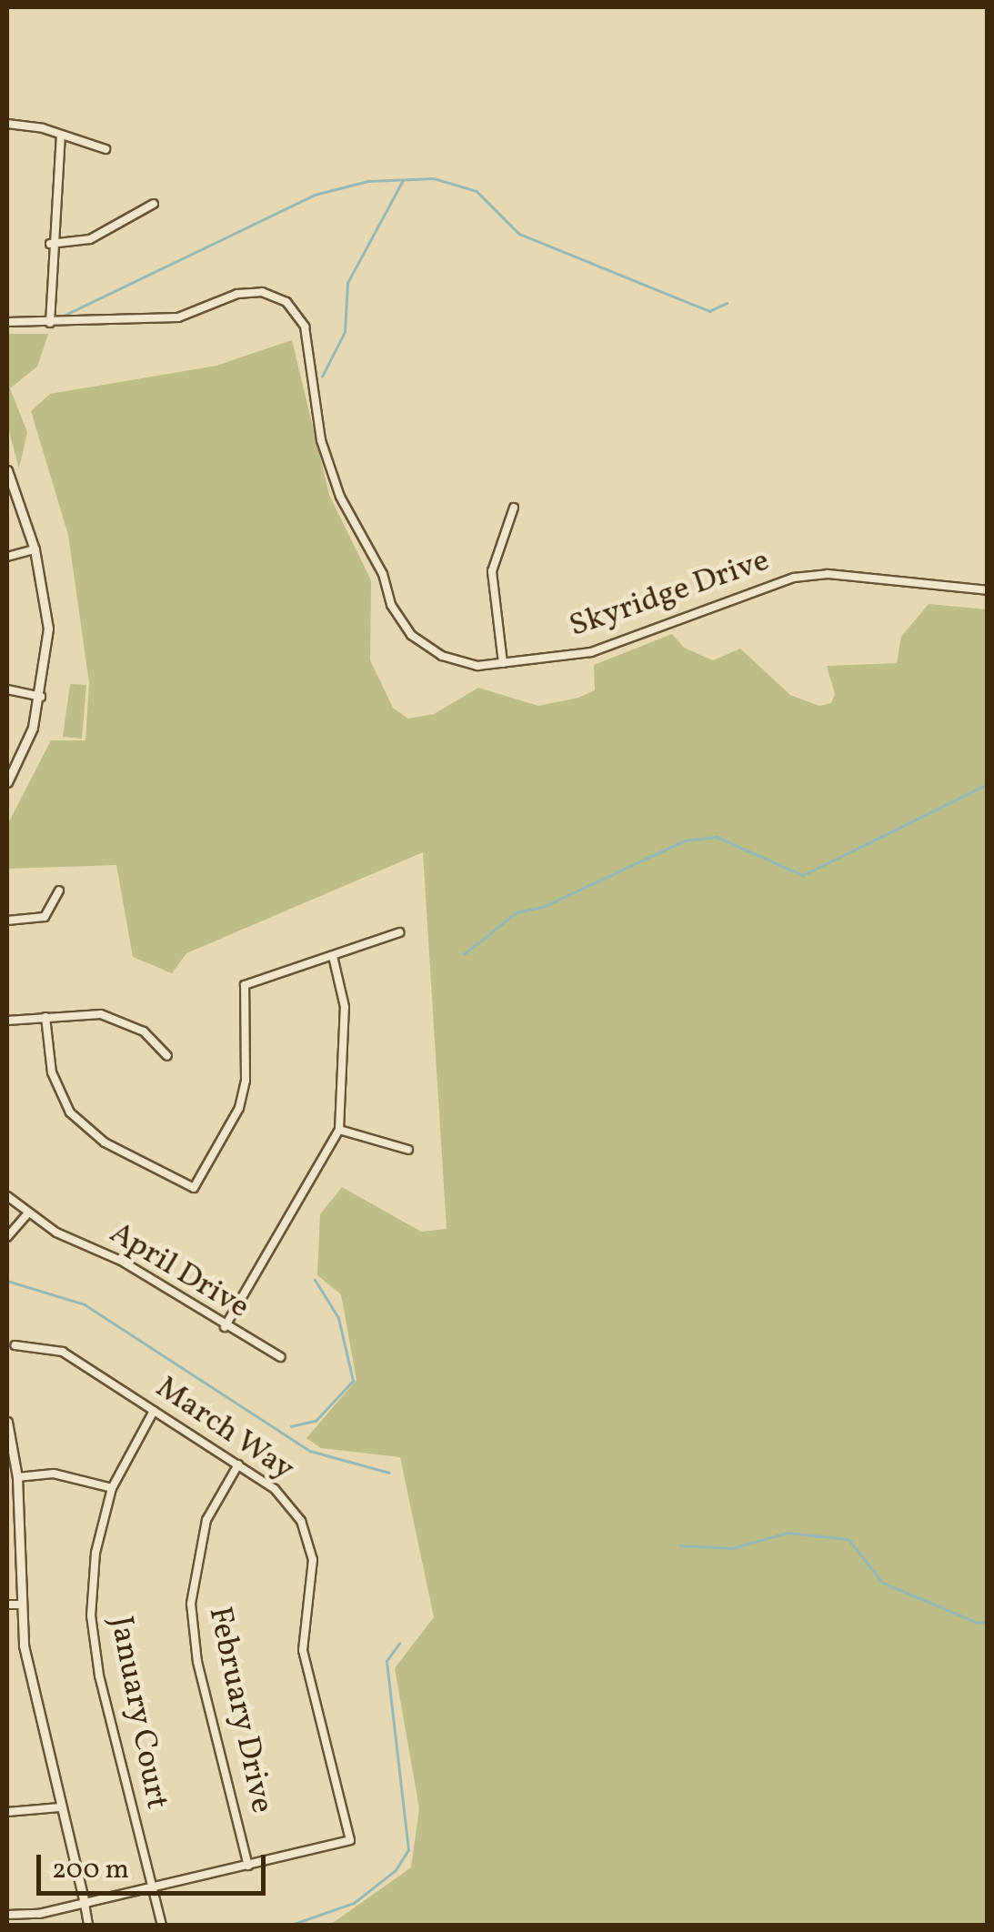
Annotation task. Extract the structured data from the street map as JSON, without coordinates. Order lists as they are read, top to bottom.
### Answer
{
  "streets": {
    "street": [
      "Skyridge Drive",
      "April Drive",
      "March Way",
      "February Drive",
      "January Court"
    ]
  },
  "crossings": [
    ["March Way", "February Drive"],
    ["March Way", "January Court"]
  ],
  "scale_bar": "200 m"
}
